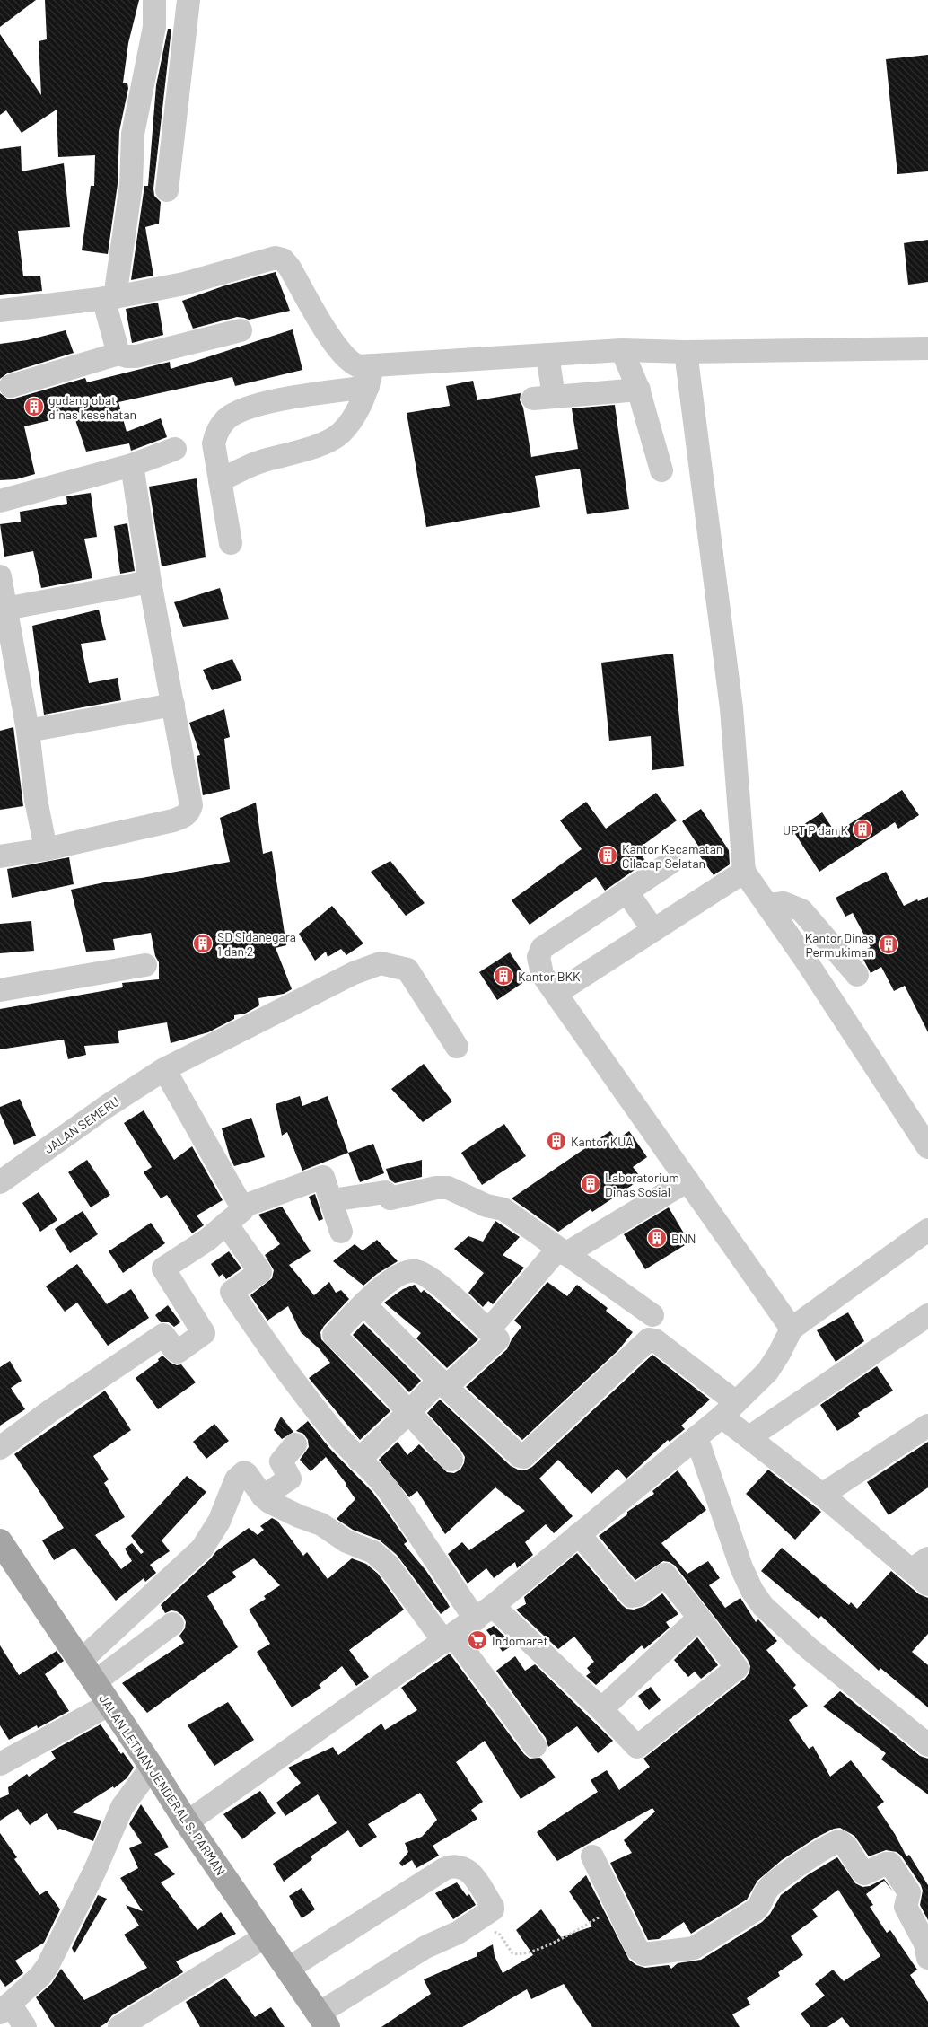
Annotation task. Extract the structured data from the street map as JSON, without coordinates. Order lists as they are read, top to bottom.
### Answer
{
  "streets": {
    "main road": ["JALAN LETNAN JENDERAL S. PARMAN"],
    "street": ["JALAN SEMERU"]
  },
  "places": {
    "building": [
      "gudang obat dinas kesehatan",
      "UPT P dan K",
      "Kantor Kecamatan Cilacap Selatan",
      "SD Sidanegara 1 dan 2",
      "Kantor Dinas Permukiman",
      "Kantor BKK",
      "Kantor KUA",
      "Laboratorium Dinas Sosial",
      "BNN"
    ],
    "supermarket": ["Indomaret"]
  }
}
